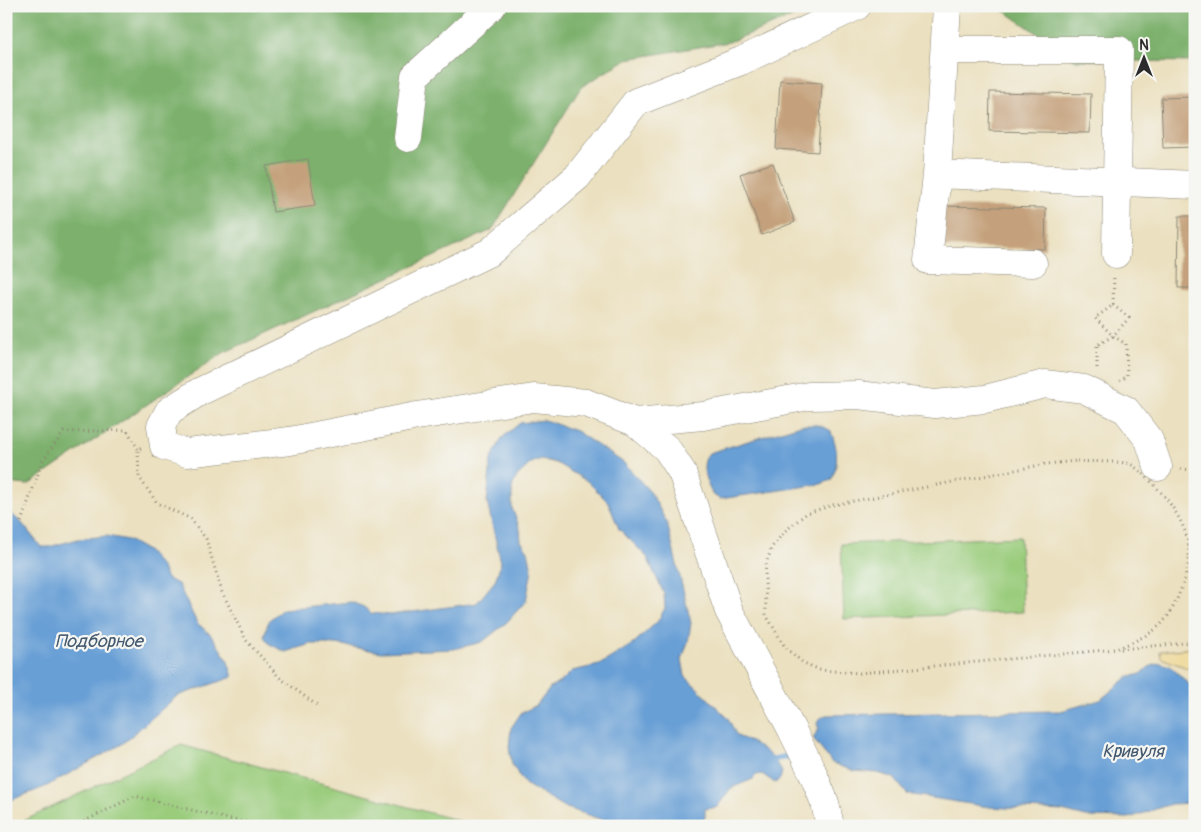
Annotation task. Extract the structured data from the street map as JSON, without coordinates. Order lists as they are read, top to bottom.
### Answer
{
  "water": ["Подборное", "Кривуля"],
  "north": "top"
}
